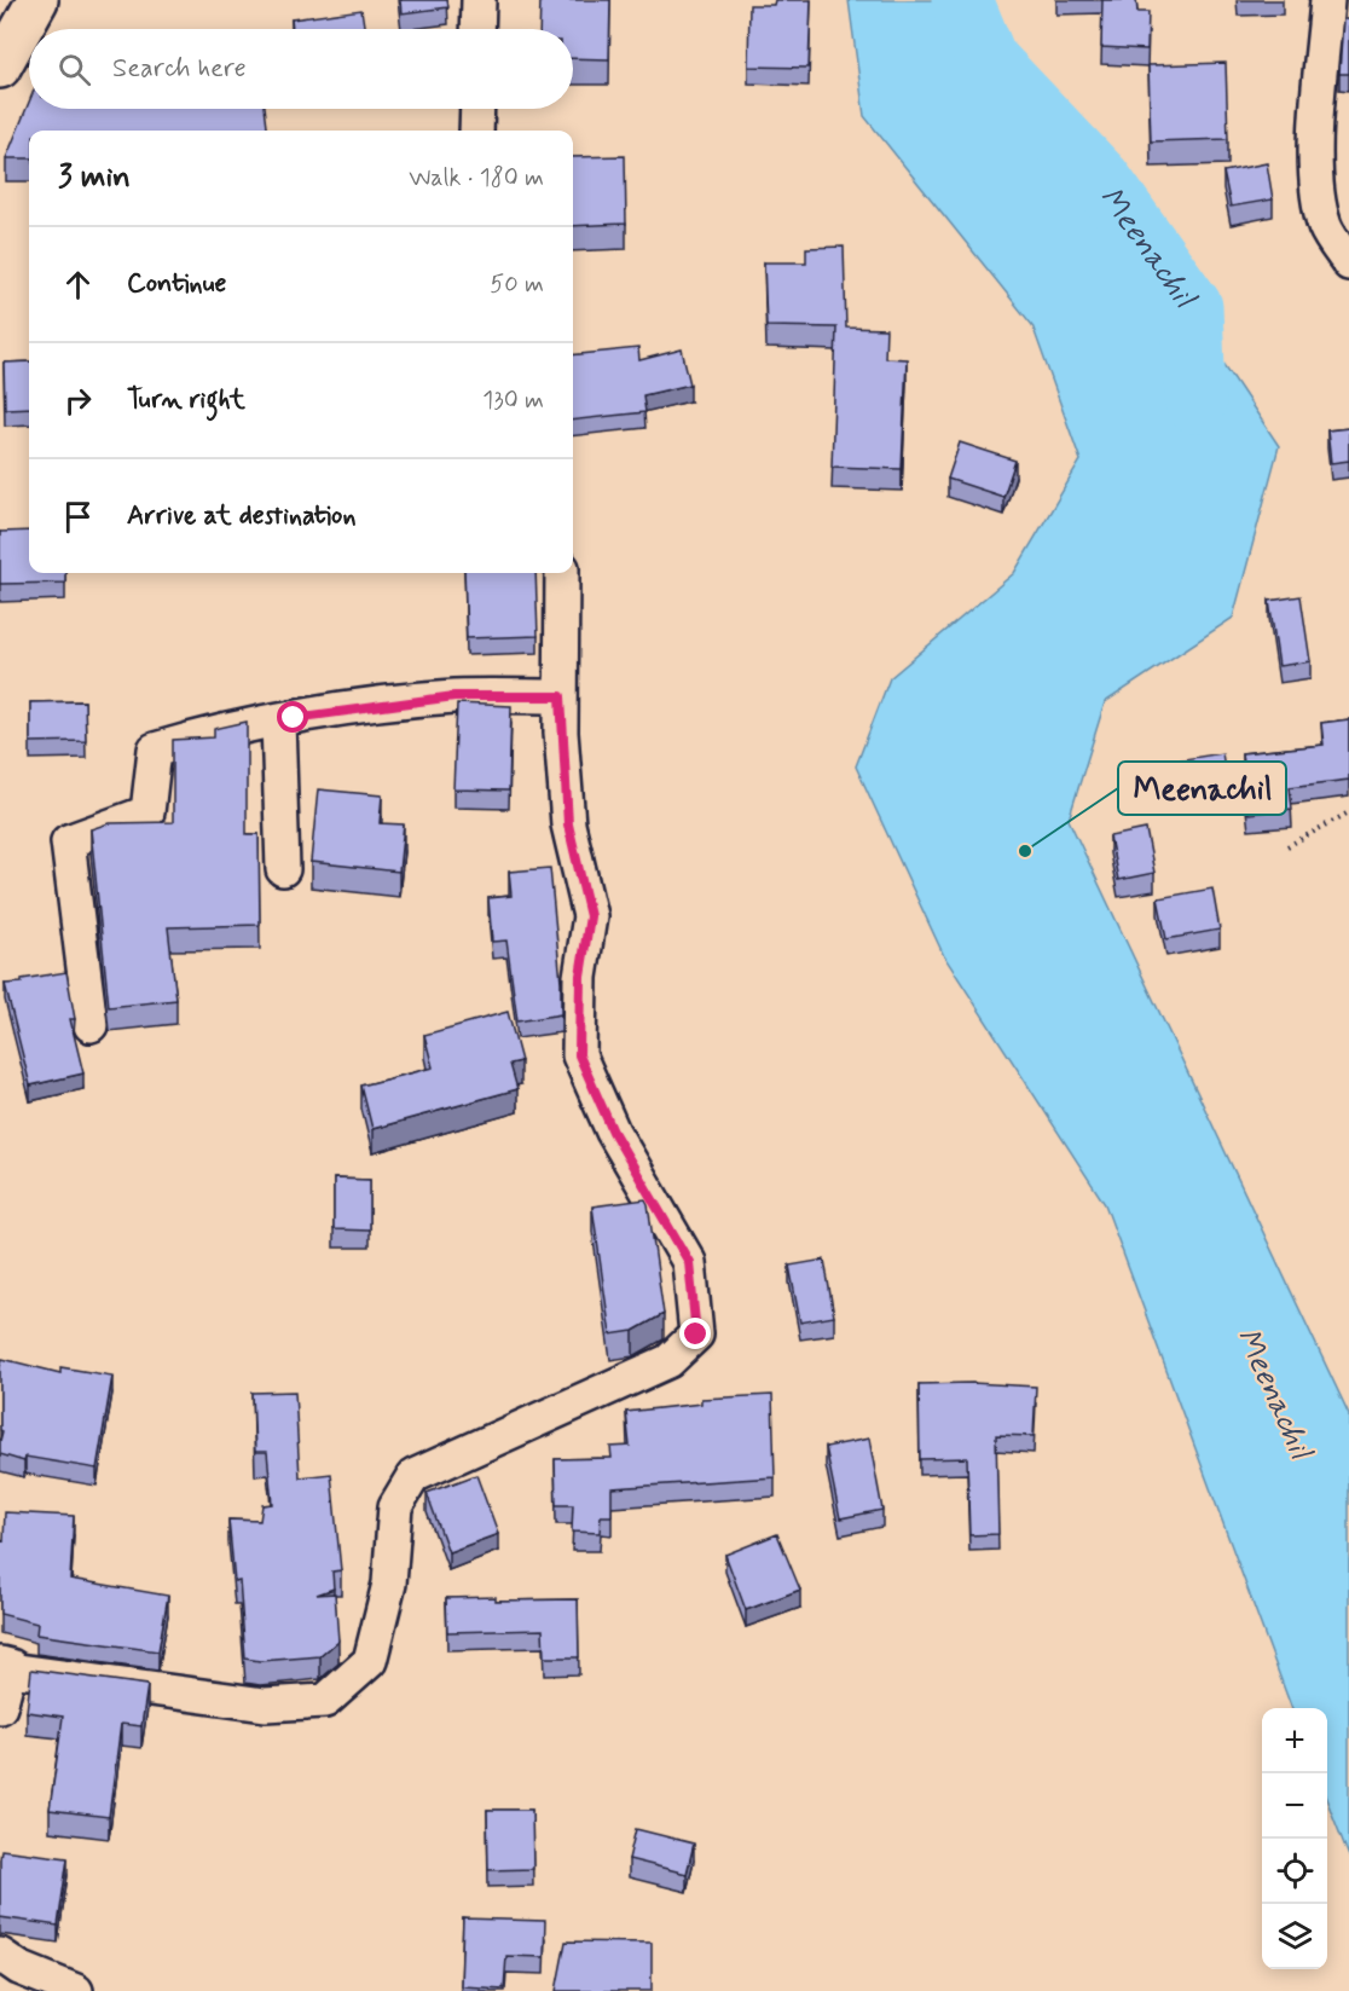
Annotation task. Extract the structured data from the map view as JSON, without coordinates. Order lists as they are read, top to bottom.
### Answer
{
  "water": ["Meenachil"],
  "places": ["Meenachil"],
  "page": {
    "search": "Search here",
    "heading": ["3 min", "Walk · 180 m"],
    "list": [
      ["Continue", "50 m"],
      ["Turn right", "130 m"],
      "Arrive at destination"
    ],
    "map_buttons": ["+", "−"]
  }
}
